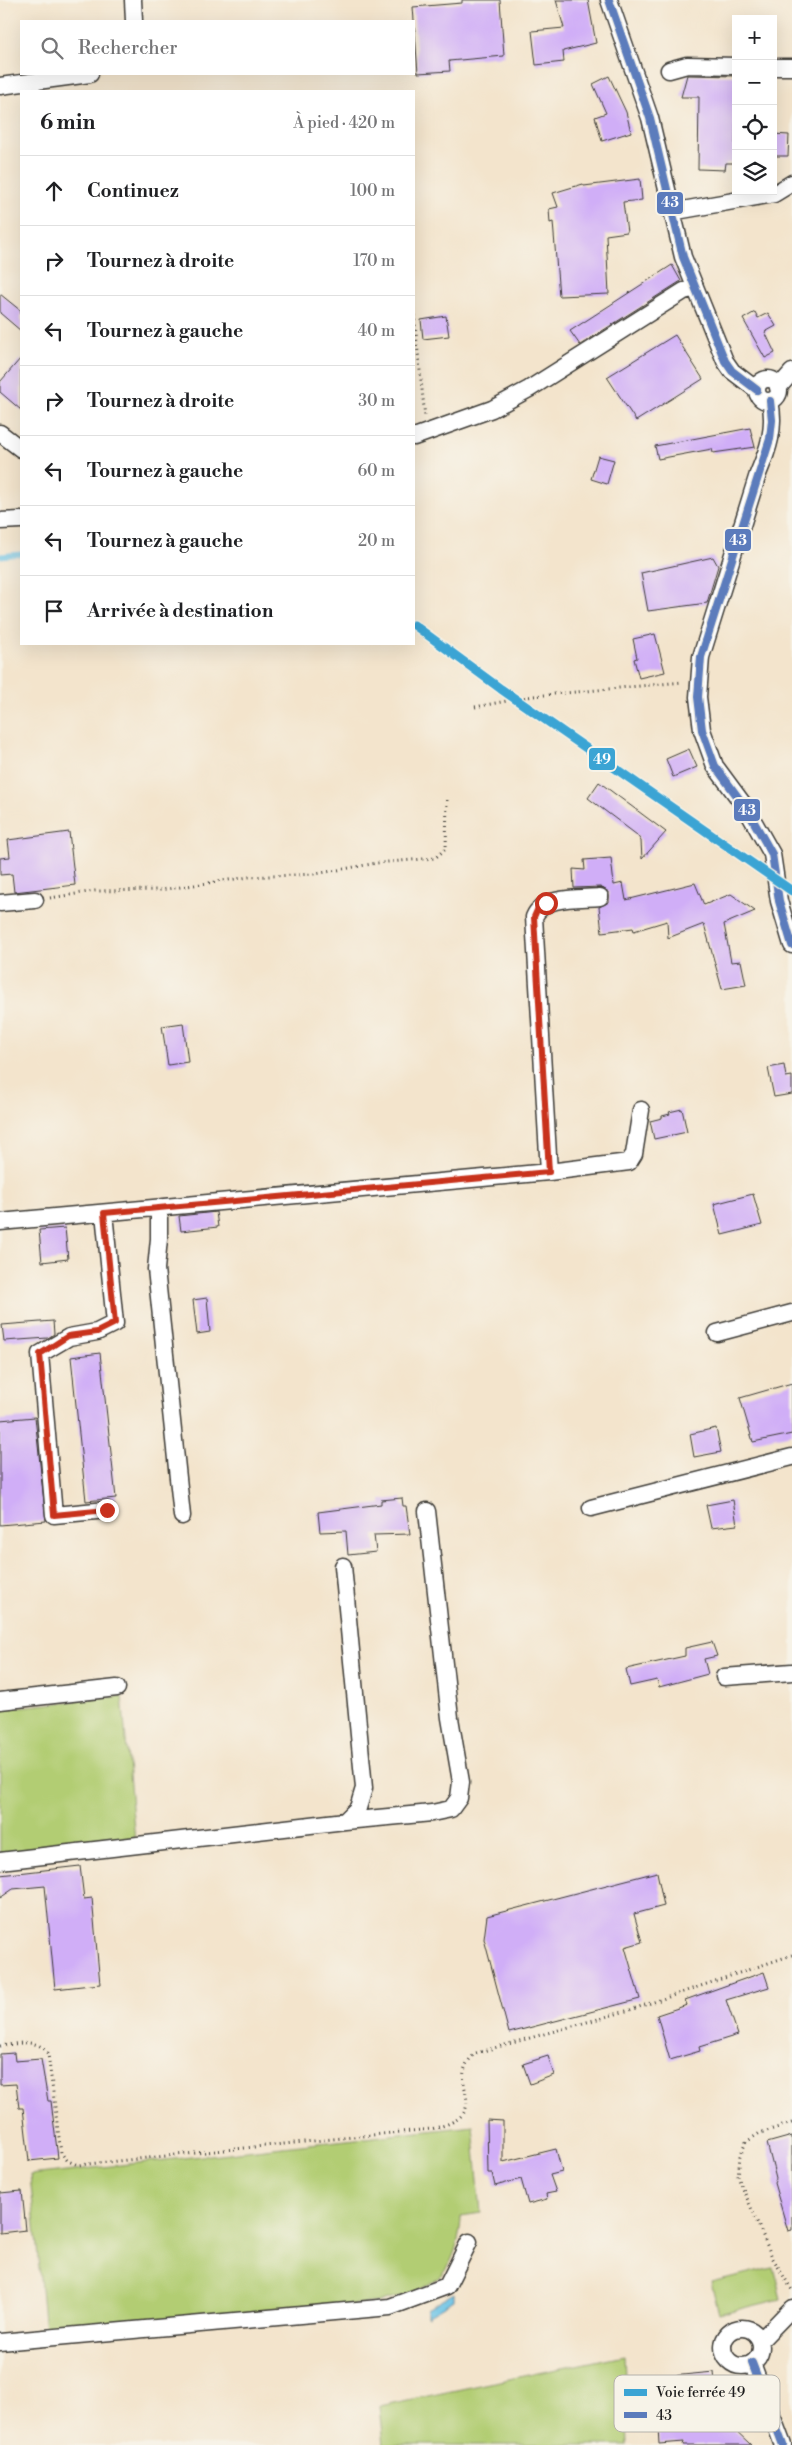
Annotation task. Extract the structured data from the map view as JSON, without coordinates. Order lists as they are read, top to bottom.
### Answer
{
  "lines": ["transit line 43", "rail line 49"],
  "legend": ["Voie ferrée 49", "43"],
  "page": {
    "map_buttons": ["+", "−"],
    "search": "Rechercher",
    "heading": ["6 min", "À pied · 420 m"],
    "list": [
      ["Continuez", "100 m"],
      ["Tournez à droite", "170 m"],
      ["Tournez à gauche", "40 m"],
      ["Tournez à droite", "30 m"],
      ["Tournez à gauche", "60 m"],
      ["Tournez à gauche", "20 m"],
      "Arrivée à destination"
    ]
  }
}
